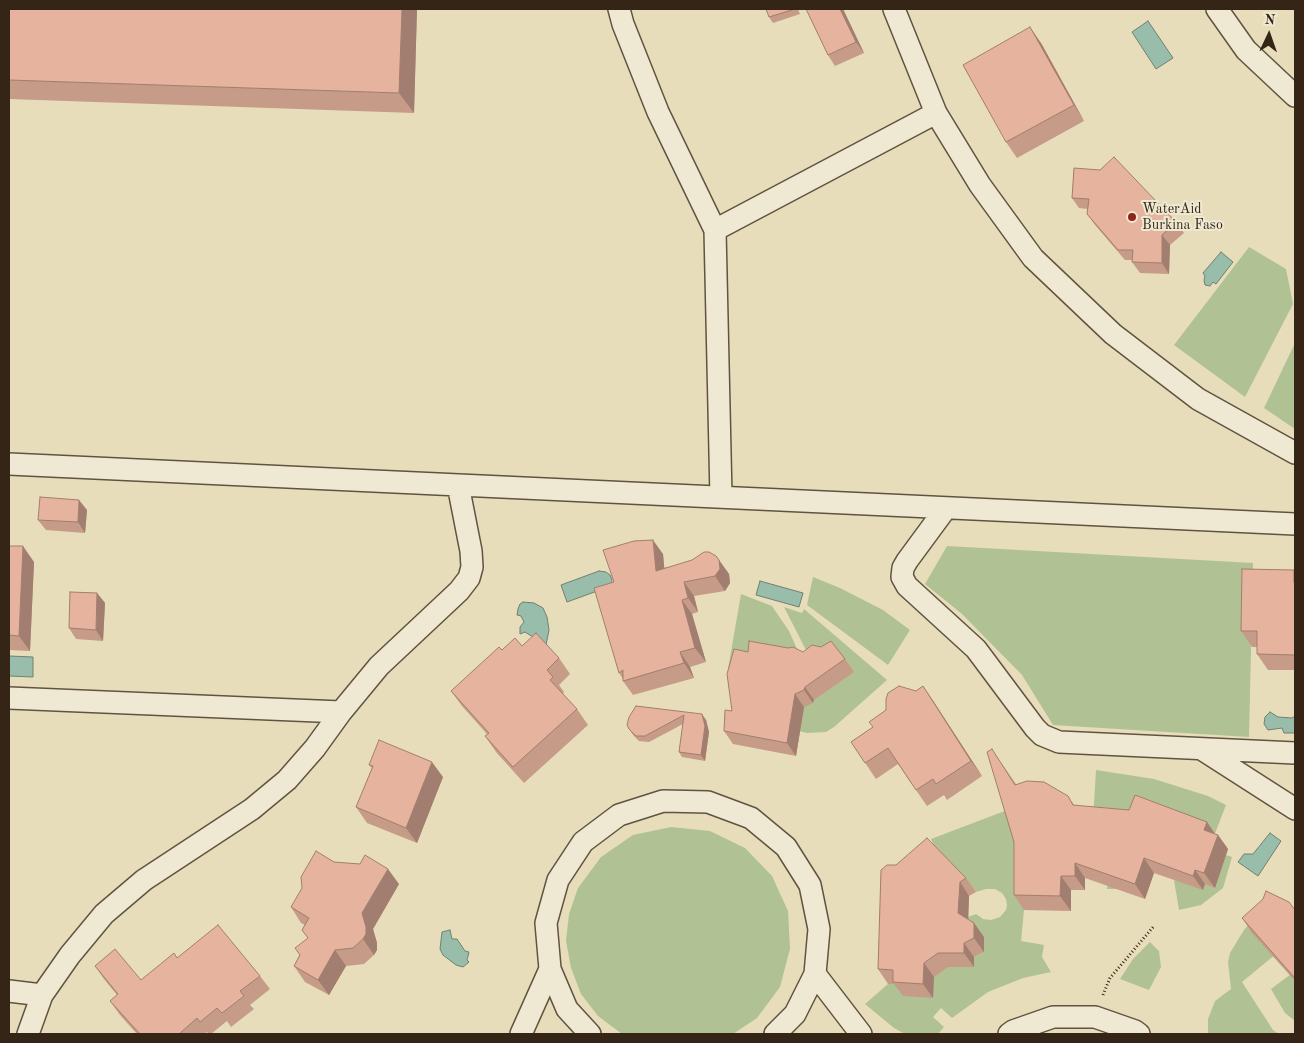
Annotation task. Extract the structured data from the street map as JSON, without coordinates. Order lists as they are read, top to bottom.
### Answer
{
  "places": ["WaterAid Burkina Faso"],
  "north": "top"
}
